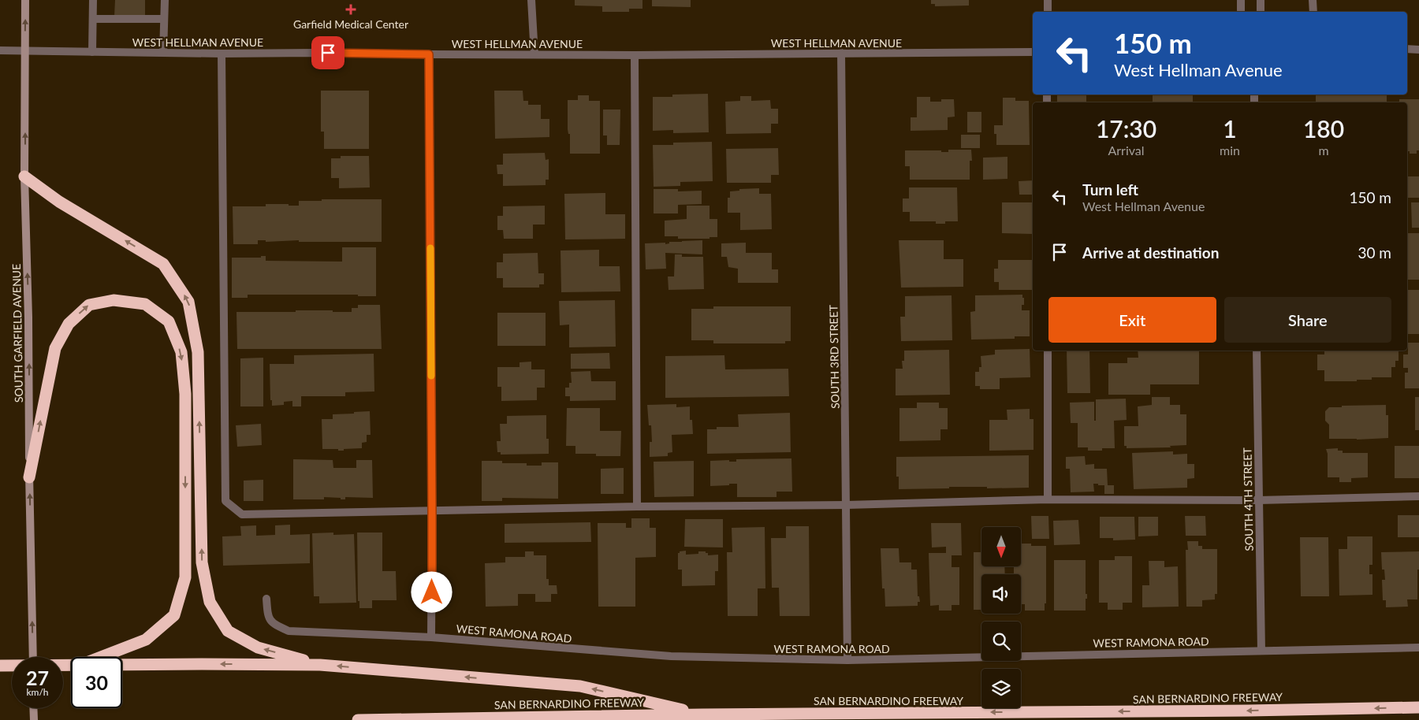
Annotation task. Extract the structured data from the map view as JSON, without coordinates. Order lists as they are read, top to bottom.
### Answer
{
  "streets": {
    "highway": ["SAN BERNARDINO FREEWAY"],
    "main road": ["SOUTH GARFIELD AVENUE"],
    "street": [
      "WEST HELLMAN AVENUE",
      "SOUTH 3RD STREET",
      "SOUTH 4TH STREET",
      "WEST RAMONA ROAD"
    ]
  },
  "crossings": [
    ["WEST HELLMAN AVENUE", "SOUTH GARFIELD AVENUE"],
    ["WEST HELLMAN AVENUE", "SOUTH 3RD STREET"],
    ["SOUTH 3RD STREET", "WEST RAMONA ROAD"],
    ["SOUTH 4TH STREET", "WEST RAMONA ROAD"]
  ],
  "one_way": ["SOUTH GARFIELD AVENUE", "SAN BERNARDINO FREEWAY"],
  "places": {
    "health": ["Garfield Medical Center"]
  },
  "north": "bottom",
  "page": {
    "turn": ["150 m", "West Hellman Avenue"],
    "eta": [
      "17:30",
      "Arrival",
      "1",
      "min",
      "180",
      "m"
    ],
    "list": [
      {
        "name": "Turn left",
        "note": "West Hellman Avenue",
        "value": "150 m"
      },
      {
        "name": "Arrive at destination",
        "value": "30 m"
      }
    ],
    "buttons": ["Exit", "Share"],
    "speed": "27 km/h",
    "limit": "30"
  }
}
